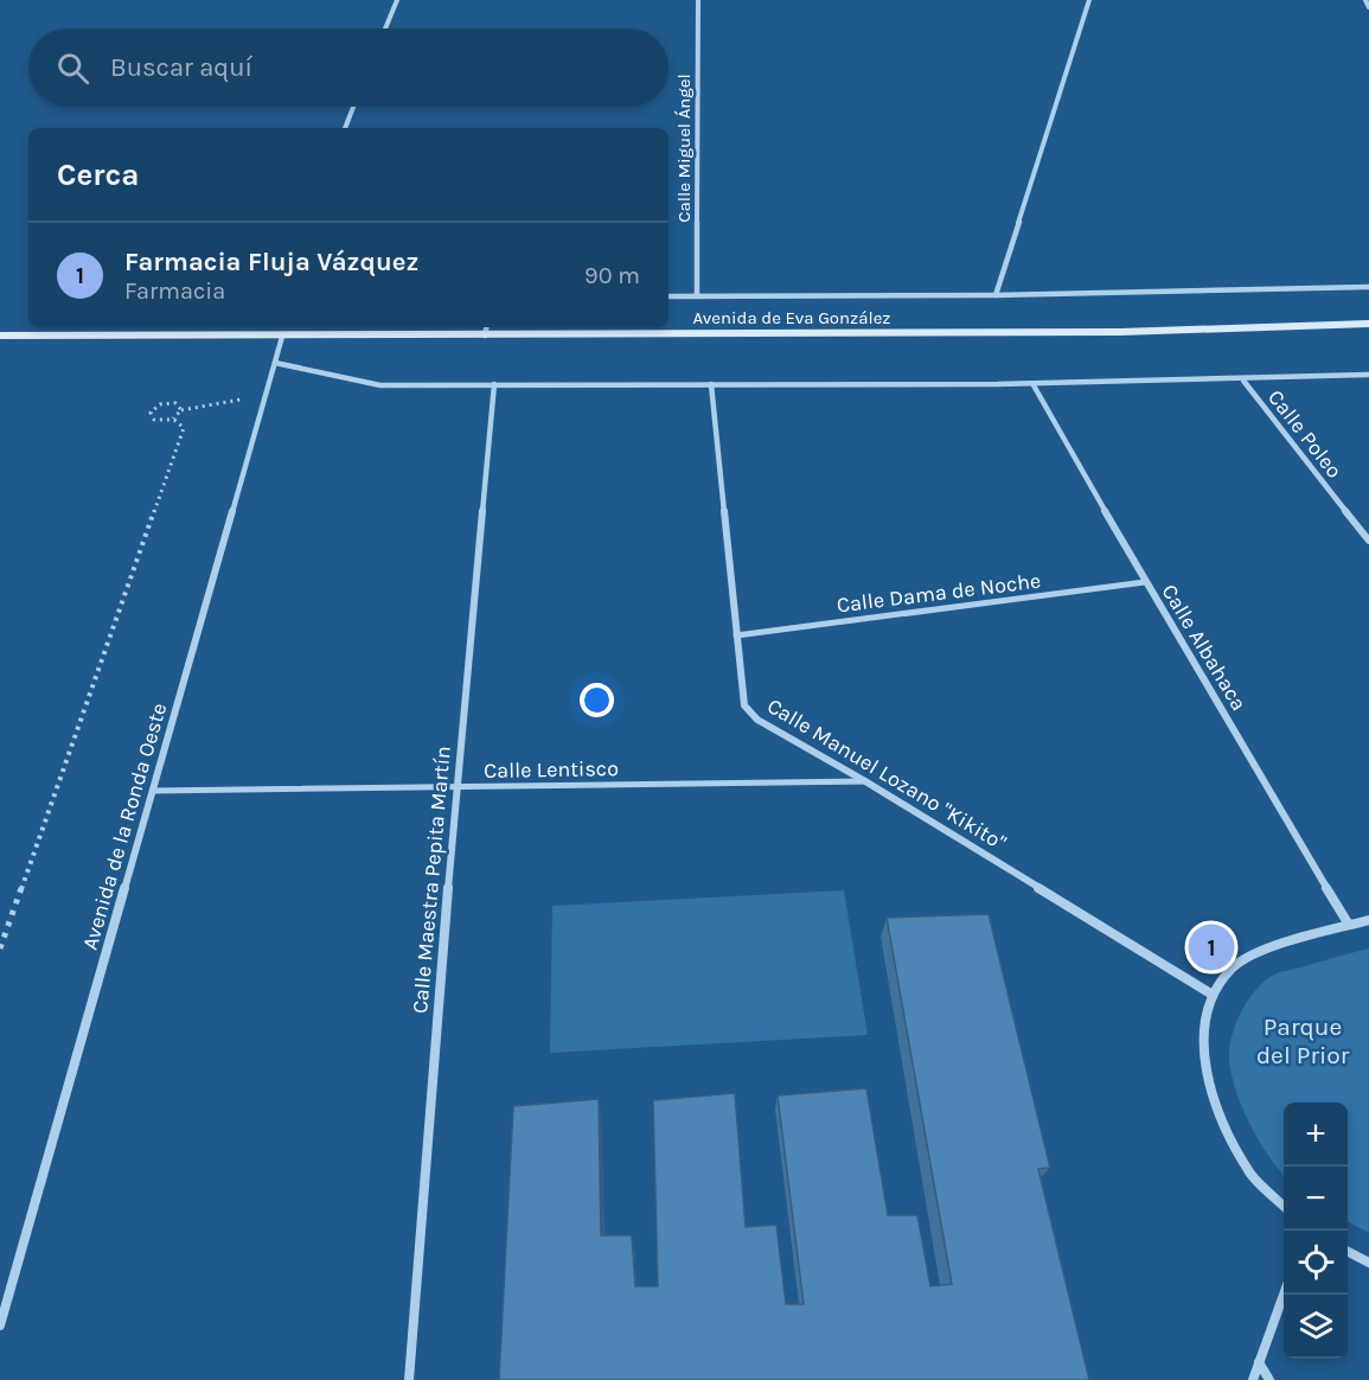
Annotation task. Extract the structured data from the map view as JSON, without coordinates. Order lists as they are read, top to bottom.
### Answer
{
  "streets": {
    "main road": ["Avenida de Eva González"],
    "street": [
      "Calle Miguel Ángel",
      "Calle Poleo",
      "Calle Dama de Noche",
      "Calle Albahaca",
      "Calle Lentisco",
      "Calle Manuel Lozano \"Kikito\"",
      "Avenida de la Ronda Oeste",
      "Calle Maestra Pepita Martín"
    ]
  },
  "crossings": [
    ["Calle Miguel Ángel", "Avenida de Eva González"],
    ["Avenida de Eva González", "Avenida de la Ronda Oeste"],
    ["Calle Dama de Noche", "Calle Albahaca"],
    ["Calle Dama de Noche", "Calle Manuel Lozano \"Kikito\""],
    ["Calle Lentisco", "Calle Manuel Lozano \"Kikito\""],
    ["Calle Lentisco", "Avenida de la Ronda Oeste"],
    ["Calle Lentisco", "Calle Maestra Pepita Martín"]
  ],
  "parks": ["Parque del Prior"],
  "page": {
    "search": "Buscar aquí",
    "heading": "Cerca",
    "list": [
      {
        "mark": "1",
        "name": "Farmacia Fluja Vázquez",
        "note": "Farmacia",
        "value": "90 m"
      }
    ],
    "pins": "1",
    "map_buttons": ["+", "−"]
  }
}
